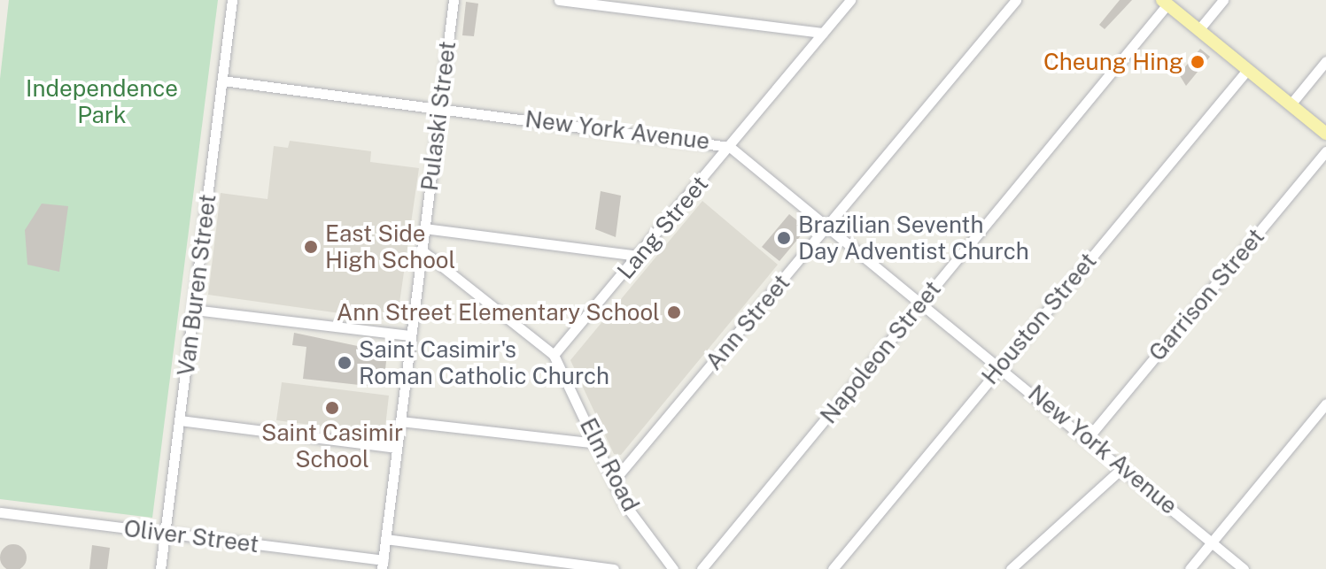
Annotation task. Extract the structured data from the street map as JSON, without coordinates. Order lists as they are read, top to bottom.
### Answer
{
  "streets": {
    "street": [
      "Pulaski Street",
      "New York Avenue",
      "Lang Street",
      "Van Buren Street",
      "Garrison Street",
      "Houston Street",
      "Ann Street",
      "Napoleon Street",
      "Elm Road",
      "Oliver Street"
    ]
  },
  "crossings": [
    ["Pulaski Street", "New York Avenue"],
    ["Pulaski Street", "Elm Road"],
    ["Pulaski Street", "Oliver Street"],
    ["New York Avenue", "Lang Street"],
    ["New York Avenue", "Van Buren Street"],
    ["New York Avenue", "Garrison Street"],
    ["New York Avenue", "Houston Street"],
    ["New York Avenue", "Ann Street"],
    ["New York Avenue", "Napoleon Street"],
    ["Lang Street", "Elm Road"],
    ["Van Buren Street", "Oliver Street"],
    ["Ann Street", "Elm Road"]
  ],
  "parks": ["Independence Park"],
  "places": [
    "Cheung Hing",
    "Brazilian Seventh Day Adventist Church",
    "East Side High School",
    "Ann Street Elementary School",
    "Saint Casimir's Roman Catholic Church",
    "Saint Casimir School"
  ]
}
